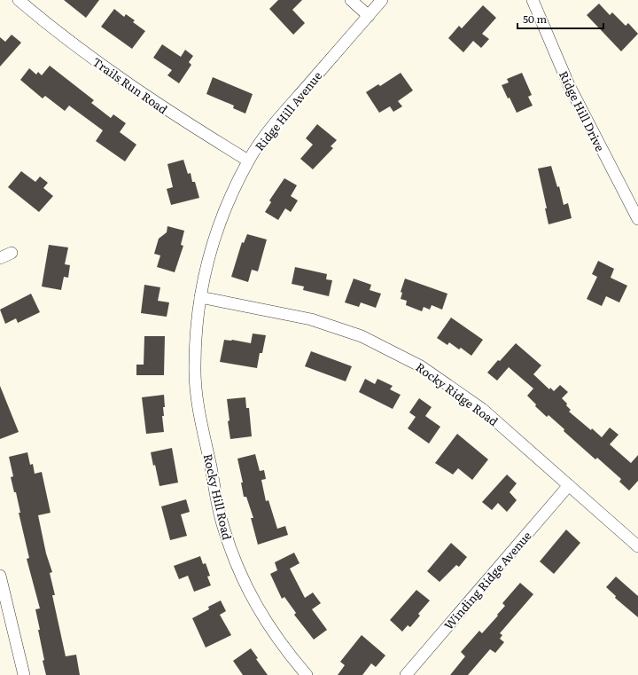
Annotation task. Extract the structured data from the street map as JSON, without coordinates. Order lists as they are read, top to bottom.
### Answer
{
  "streets": {
    "street": [
      "Trails Run Road",
      "Ridge Hill Avenue",
      "Ridge Hill Drive",
      "Rocky Ridge Road",
      "Rocky Hill Road",
      "Winding Ridge Avenue"
    ]
  },
  "crossings": [
    ["Trails Run Road", "Ridge Hill Avenue"],
    ["Ridge Hill Avenue", "Rocky Ridge Road"],
    ["Ridge Hill Avenue", "Rocky Hill Road"],
    ["Rocky Ridge Road", "Rocky Hill Road"],
    ["Rocky Ridge Road", "Winding Ridge Avenue"]
  ],
  "scale_bar": "50 m"
}
